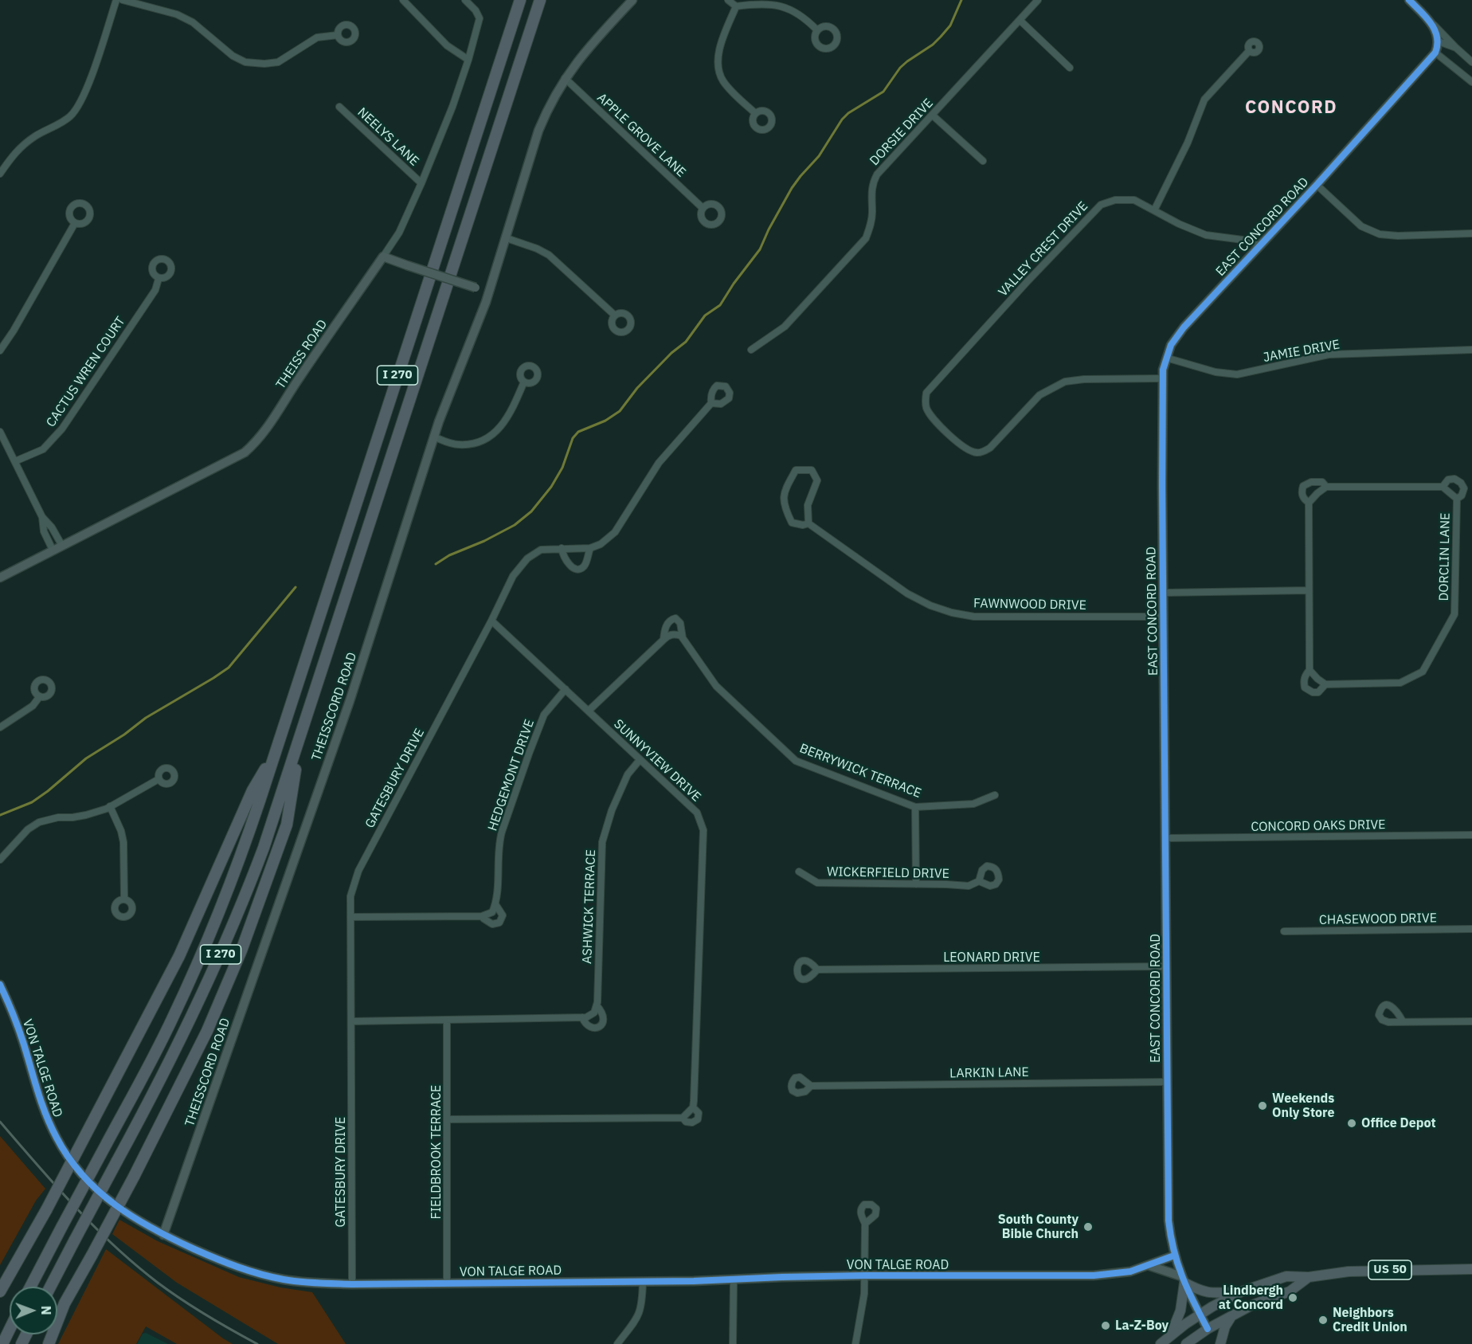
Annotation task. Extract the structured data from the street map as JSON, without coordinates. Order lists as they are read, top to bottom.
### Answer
{
  "streets": {
    "highway": ["I 270"],
    "main road": ["US 50"],
    "street": [
      "DORSIE DRIVE",
      "APPLE GROVE LANE",
      "NEELYS LANE",
      "EAST CONCORD ROAD",
      "VALLEY CREST DRIVE",
      "JAMIE DRIVE",
      "THEISS ROAD",
      "CACTUS WREN COURT",
      "DORCLIN LANE",
      "FAWNWOOD DRIVE",
      "THEISSCORD ROAD",
      "SUNNYVIEW DRIVE",
      "BERRYWICK TERRACE",
      "HEDGEMONT DRIVE",
      "GATESBURY DRIVE",
      "CONCORD OAKS DRIVE",
      "WICKERFIELD DRIVE",
      "ASHWICK TERRACE",
      "CHASEWOOD DRIVE",
      "LEONARD DRIVE",
      "VON TALGE ROAD",
      "LARKIN LANE",
      "FIELDBROOK TERRACE"
    ]
  },
  "crossings": [
    ["NEELYS LANE", "THEISS ROAD"],
    ["EAST CONCORD ROAD", "VALLEY CREST DRIVE"],
    ["EAST CONCORD ROAD", "JAMIE DRIVE"],
    ["EAST CONCORD ROAD", "FAWNWOOD DRIVE"],
    ["EAST CONCORD ROAD", "CONCORD OAKS DRIVE"],
    ["EAST CONCORD ROAD", "LEONARD DRIVE"],
    ["EAST CONCORD ROAD", "VON TALGE ROAD"],
    ["EAST CONCORD ROAD", "LARKIN LANE"],
    ["EAST CONCORD ROAD", "US 50"],
    ["THEISSCORD ROAD", "VON TALGE ROAD"],
    ["SUNNYVIEW DRIVE", "BERRYWICK TERRACE"],
    ["SUNNYVIEW DRIVE", "HEDGEMONT DRIVE"],
    ["SUNNYVIEW DRIVE", "GATESBURY DRIVE"],
    ["SUNNYVIEW DRIVE", "ASHWICK TERRACE"],
    ["SUNNYVIEW DRIVE", "FIELDBROOK TERRACE"],
    ["HEDGEMONT DRIVE", "GATESBURY DRIVE"],
    ["GATESBURY DRIVE", "ASHWICK TERRACE"],
    ["GATESBURY DRIVE", "VON TALGE ROAD"],
    ["ASHWICK TERRACE", "FIELDBROOK TERRACE"],
    ["VON TALGE ROAD", "FIELDBROOK TERRACE"]
  ],
  "districts": ["CONCORD"],
  "places": [
    "Weekends Only Store",
    "Office Depot",
    "South County Bible Church",
    "Lindbergh at Concord",
    "Neighbors Credit Union",
    "La-Z-Boy"
  ],
  "north": "right"
}
